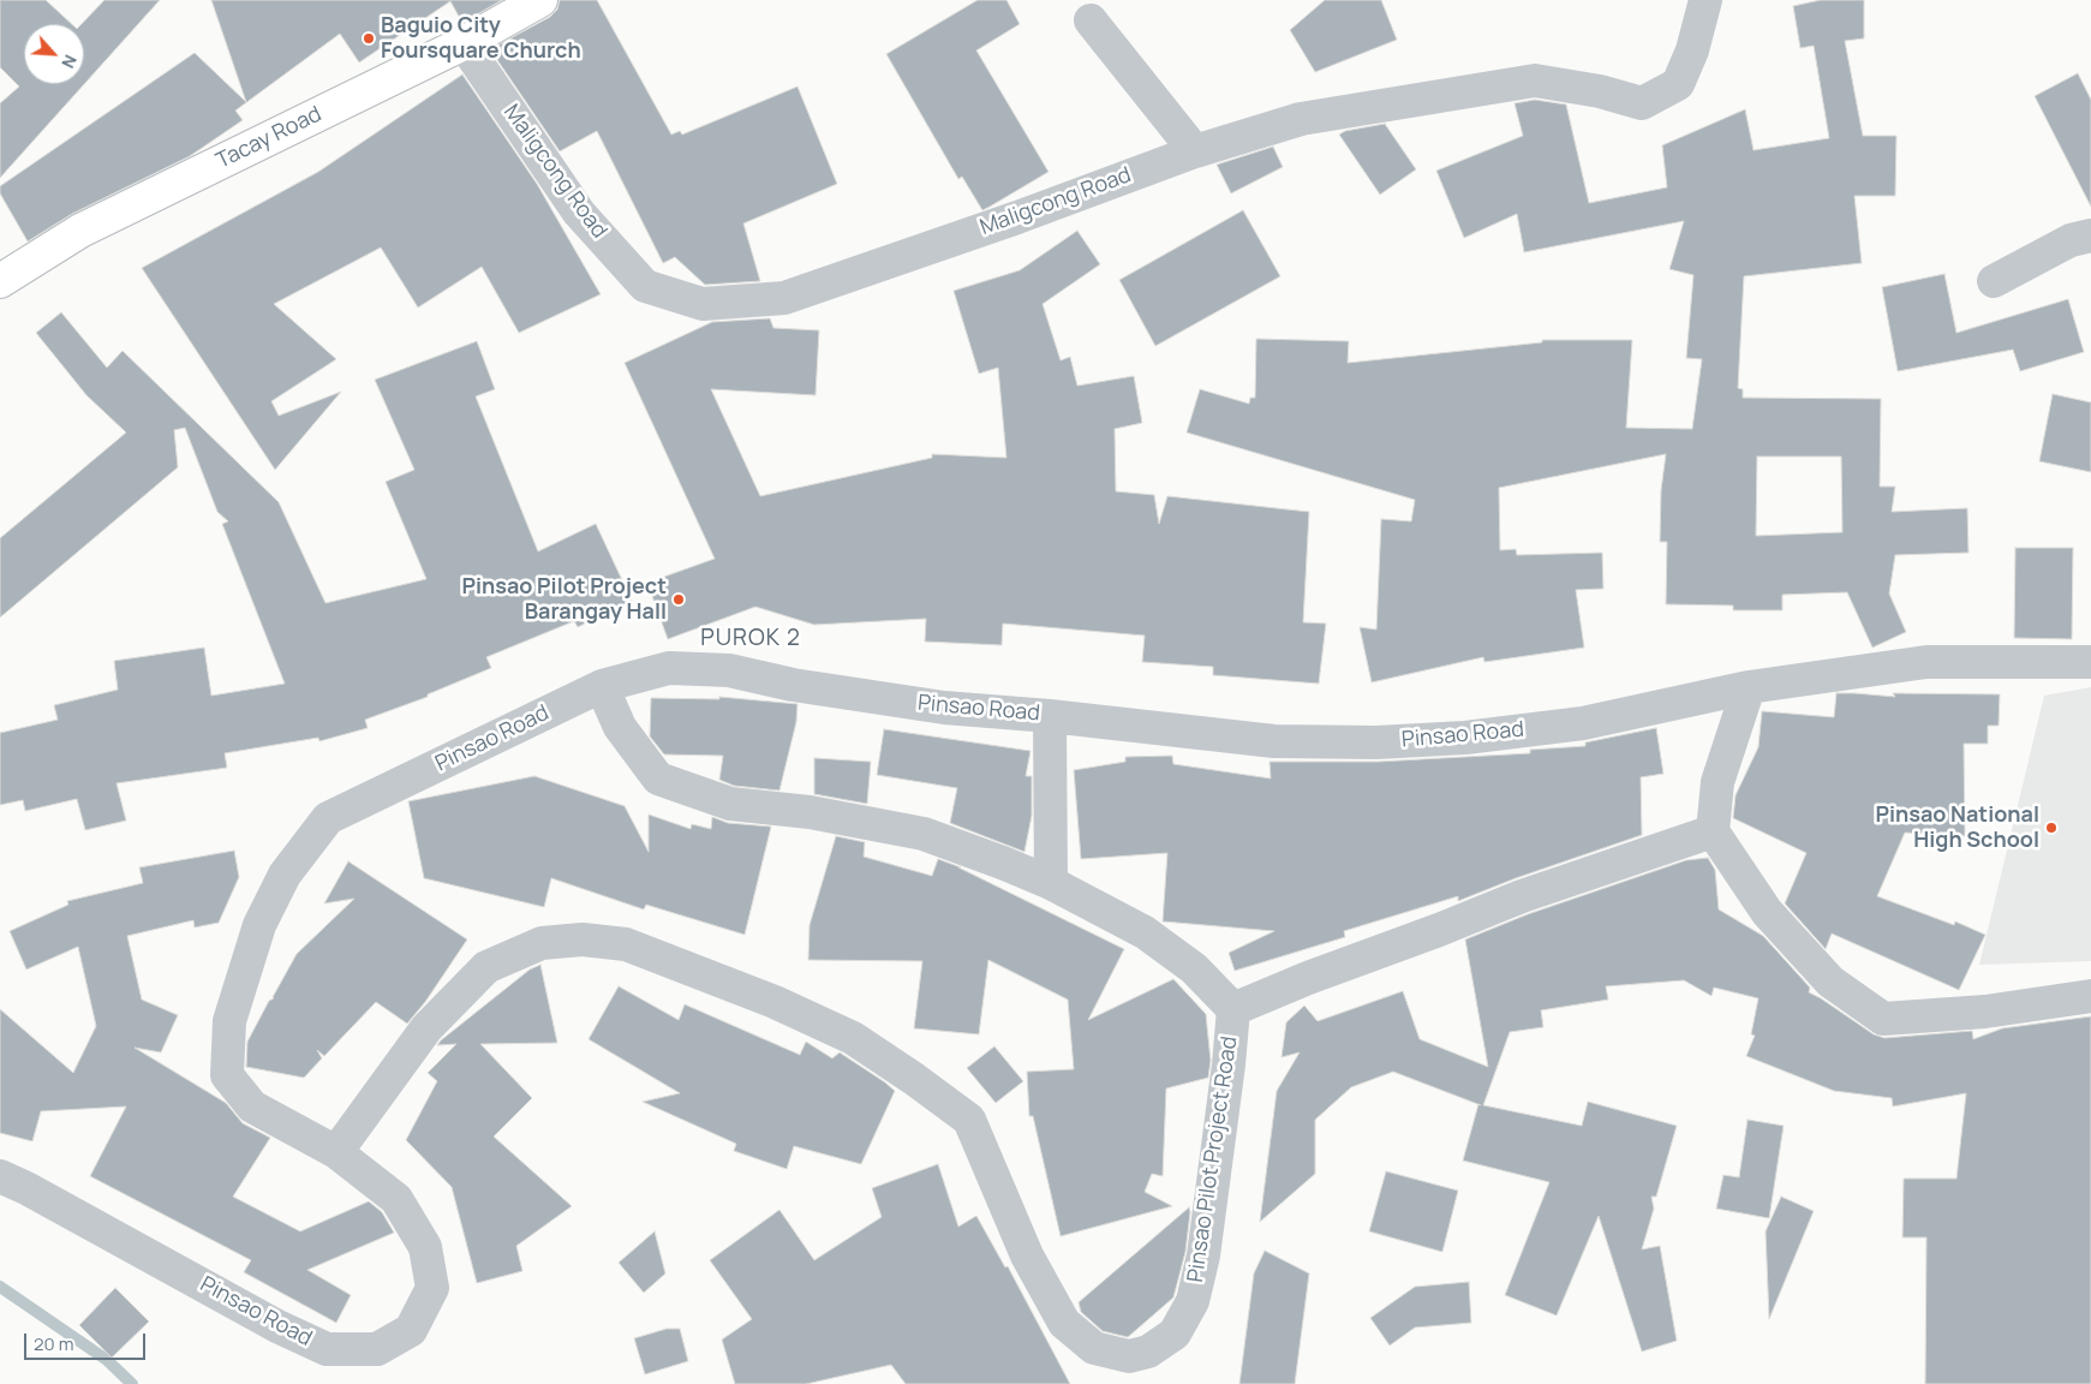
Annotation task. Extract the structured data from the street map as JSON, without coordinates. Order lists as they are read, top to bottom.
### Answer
{
  "streets": {
    "main road": ["Tacay Road"],
    "street": ["Maligcong Road", "Pinsao Road", "Pinsao Pilot Project Road"]
  },
  "crossings": [
    ["Tacay Road", "Maligcong Road"],
    ["Pinsao Road", "Pinsao Pilot Project Road"]
  ],
  "districts": ["PUROK 2"],
  "places": ["Baguio City Foursquare Church", "Pinsao Pilot Project Barangay Hall", "Pinsao National High School"],
  "scale_bar": "20 m",
  "north": "bottom right"
}
